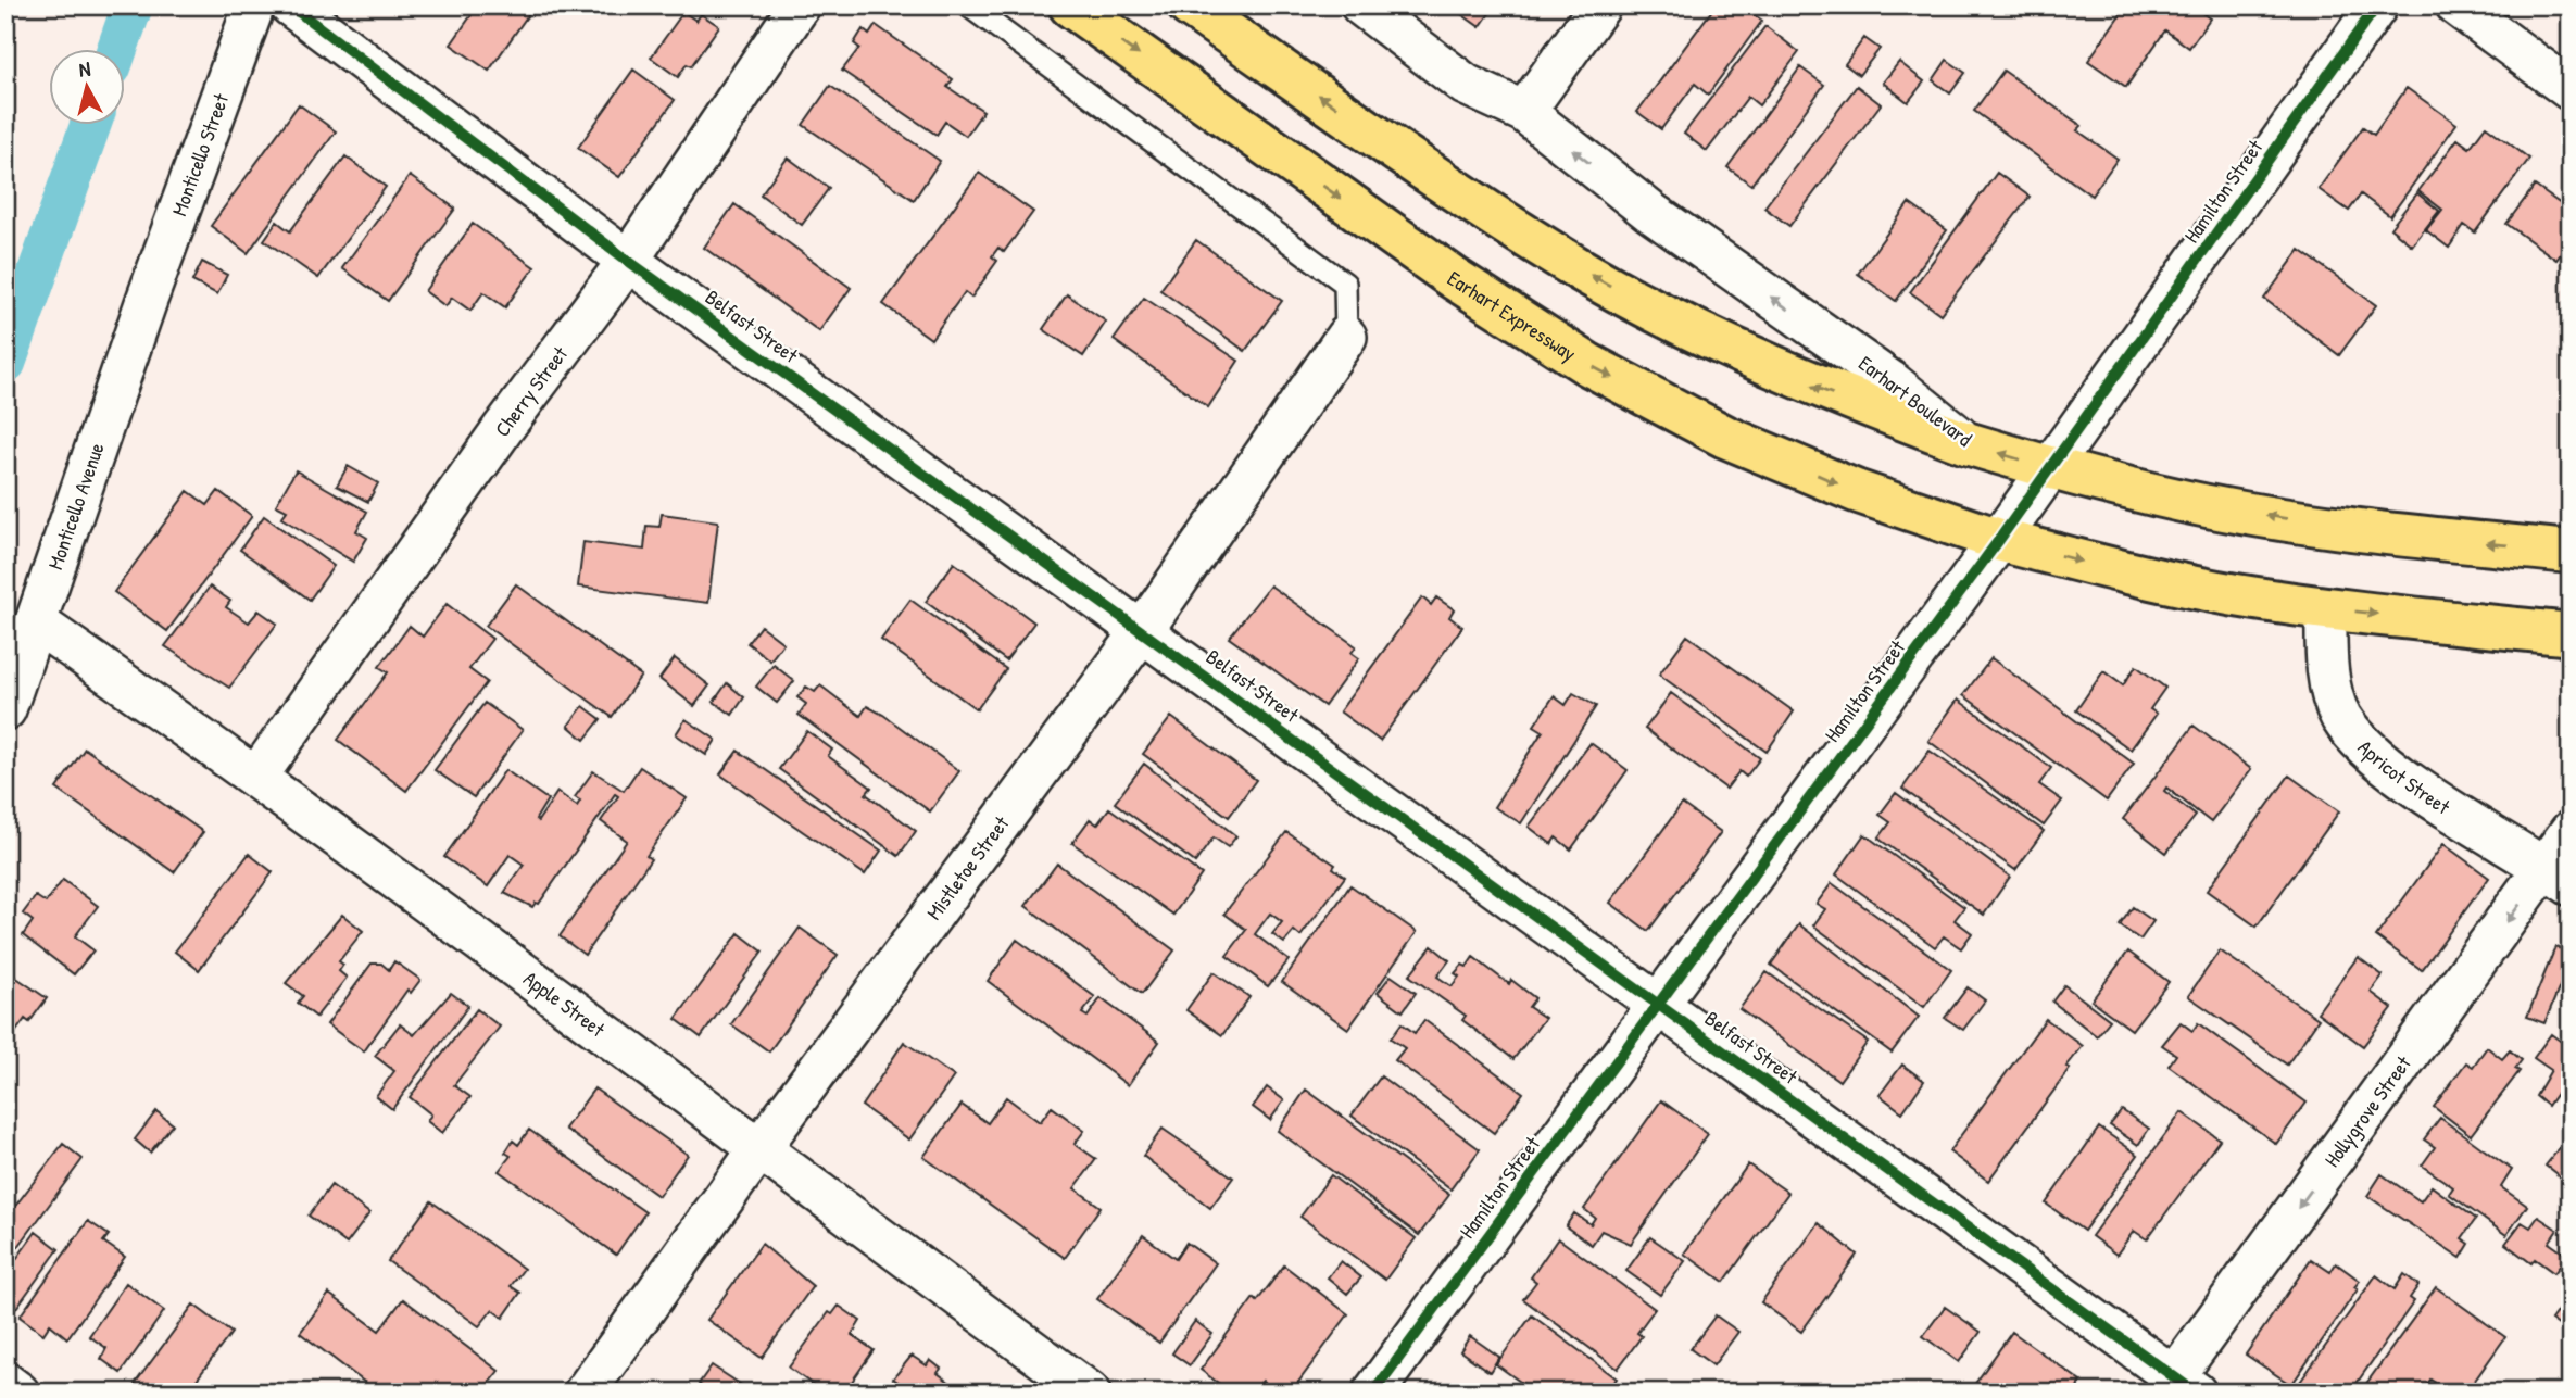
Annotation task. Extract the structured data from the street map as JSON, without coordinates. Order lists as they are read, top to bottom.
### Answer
{
  "streets": {
    "main road": ["Earhart Expressway", "Earhart Boulevard"],
    "street": [
      "Monticello Street",
      "Hamilton Street",
      "Belfast Street",
      "Cherry Street",
      "Monticello Avenue",
      "Apricot Street",
      "Mistletoe Street",
      "Apple Street",
      "Hollygrove Street"
    ]
  },
  "crossings": [
    ["Monticello Street", "Monticello Avenue"],
    ["Hamilton Street", "Earhart Expressway"],
    ["Hamilton Street", "Belfast Street"],
    ["Hamilton Street", "Earhart Boulevard"],
    ["Belfast Street", "Cherry Street"],
    ["Belfast Street", "Mistletoe Street"],
    ["Belfast Street", "Hollygrove Street"],
    ["Cherry Street", "Apple Street"],
    ["Monticello Avenue", "Apple Street"],
    ["Apricot Street", "Hollygrove Street"],
    ["Mistletoe Street", "Apple Street"]
  ],
  "one_way": ["Earhart Boulevard", "Hollygrove Street"],
  "north": "top"
}
